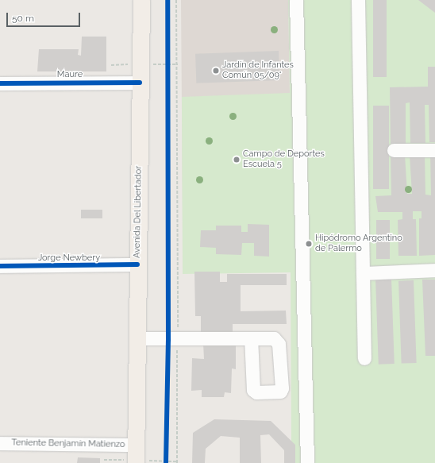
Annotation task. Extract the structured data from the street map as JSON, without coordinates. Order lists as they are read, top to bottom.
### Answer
{
  "streets": {
    "main road": ["Avenida Del Libertador"],
    "street": ["Maure", "Jorge Newbery", "Teniente Benjamín Matienzo"]
  },
  "crossings": [
    ["Maure", "Avenida Del Libertador"],
    ["Avenida Del Libertador", "Jorge Newbery"],
    ["Avenida Del Libertador", "Teniente Benjamín Matienzo"]
  ],
  "places": ["Jardín de Infantes Común 05/09°", "Campo de Deportes Escuela 5", "Hipódromo Argentino de Palermo"],
  "scale_bar": "50 m"
}
